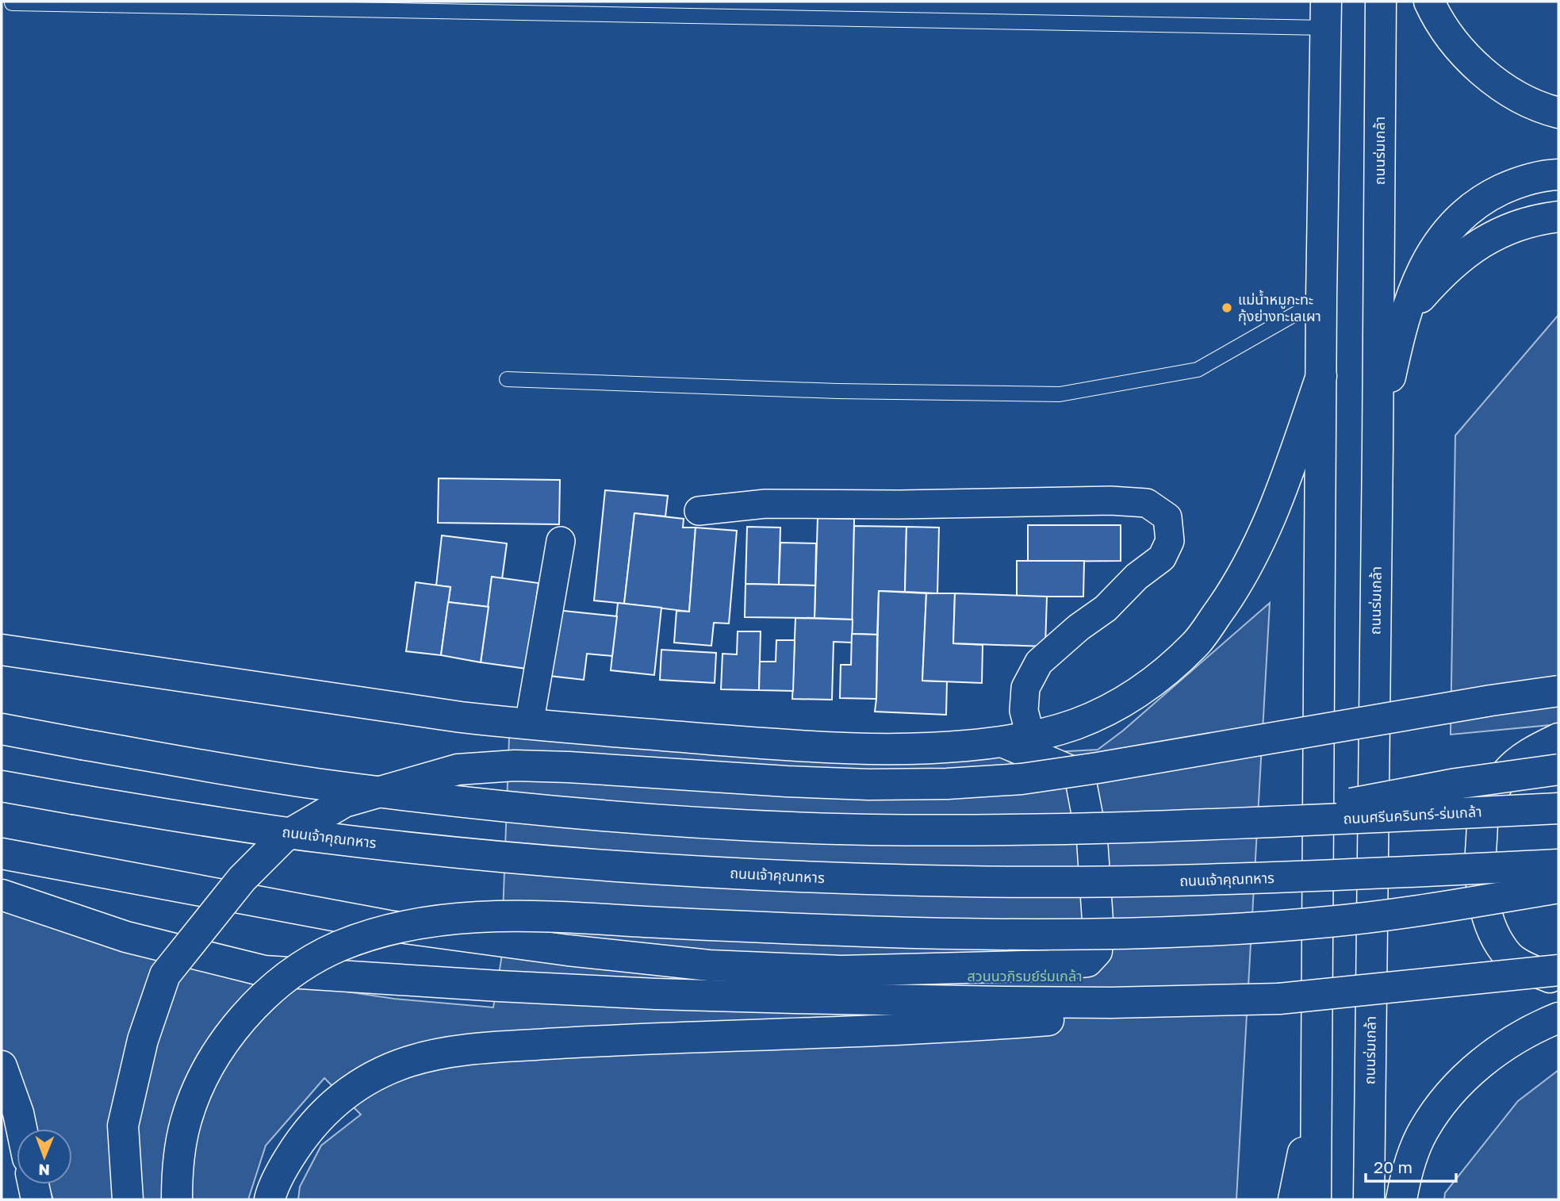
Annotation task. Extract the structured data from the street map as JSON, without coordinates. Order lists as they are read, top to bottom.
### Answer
{
  "streets": {
    "main road": ["ถนนร่มเกล้า", "ถนนศรีนครินทร์-ร่มเกล้า", "ถนนเจ้าคุณทหาร"]
  },
  "parks": ["สวนนวภิรมย์ร่มเกล้า"],
  "places": ["แม่น้ำหมูกะทะ กุ้งย่างทะเลเผา"],
  "scale_bar": "20 m",
  "north": "bottom"
}
